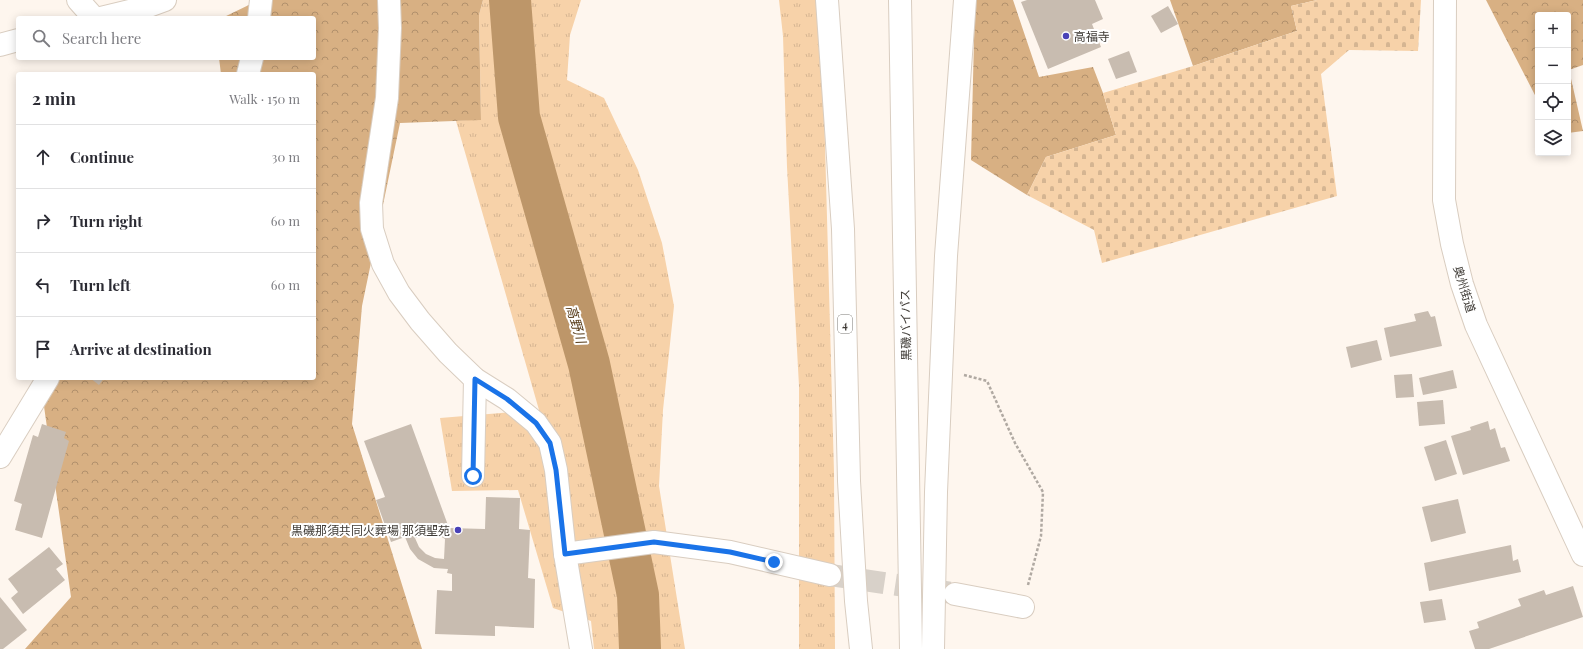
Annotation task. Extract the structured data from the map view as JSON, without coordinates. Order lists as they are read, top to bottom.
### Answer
{
  "streets": {
    "main road": ["奥州街道", "4", "黒磯バイパス"]
  },
  "water": ["高野川"],
  "places": ["高福寺", "黒磯那須共同火葬場 那須聖苑"],
  "page": {
    "map_buttons": ["+", "−"],
    "search": "Search here",
    "heading": ["2 min", "Walk · 150 m"],
    "list": [
      ["Continue", "30 m"],
      ["Turn right", "60 m"],
      ["Turn left", "60 m"],
      "Arrive at destination"
    ]
  }
}
